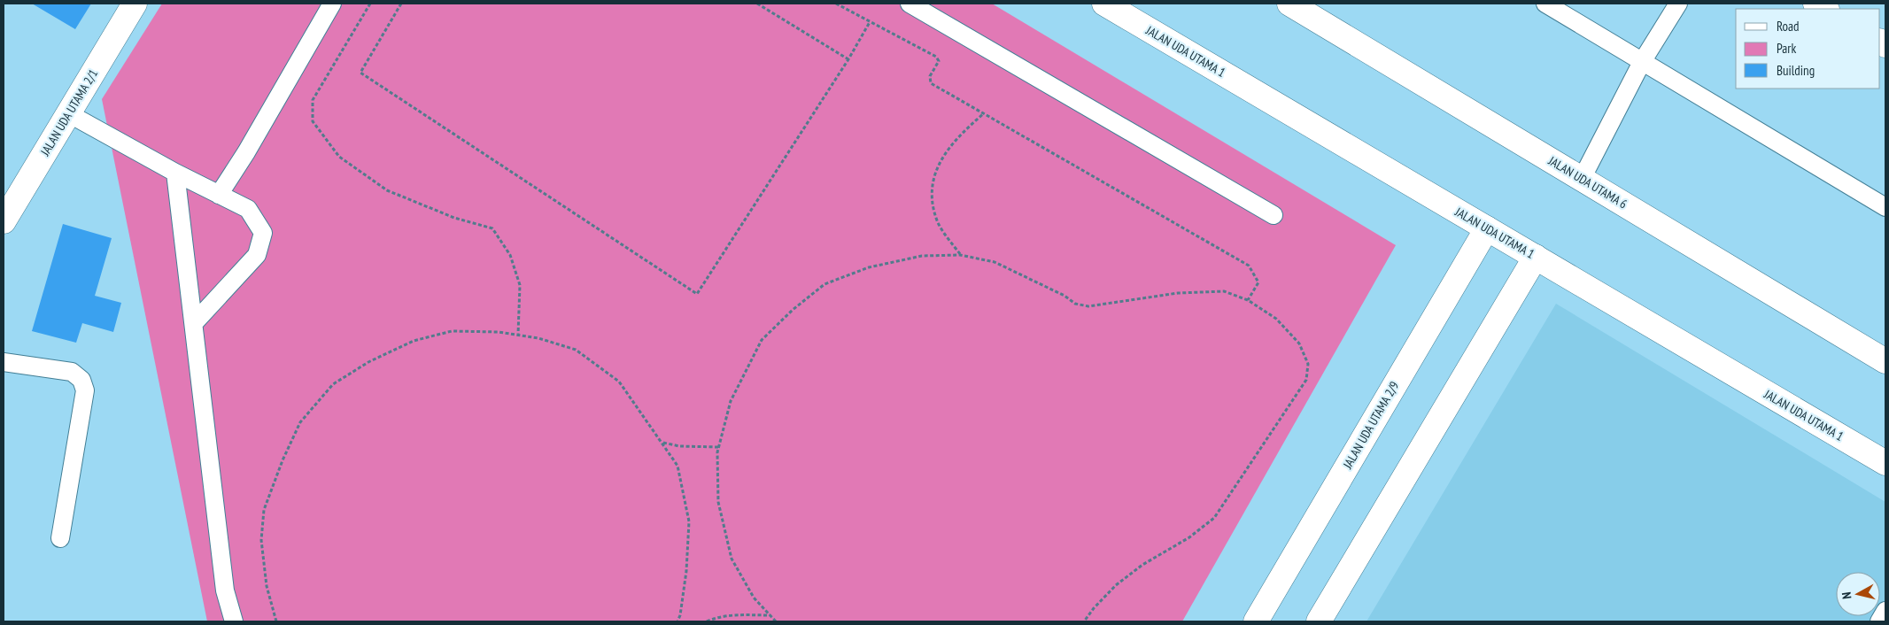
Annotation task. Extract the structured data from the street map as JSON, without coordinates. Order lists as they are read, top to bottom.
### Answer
{
  "streets": {
    "street": [
      "JALAN UDA UTAMA 1",
      "JALAN UDA UTAMA 2/1",
      "JALAN UDA UTAMA 6",
      "JALAN UDA UTAMA 2/9"
    ]
  },
  "crossings": [
    ["JALAN UDA UTAMA 1", "JALAN UDA UTAMA 2/9"]
  ],
  "legend": ["Road", "Park", "Building"],
  "north": "left"
}
